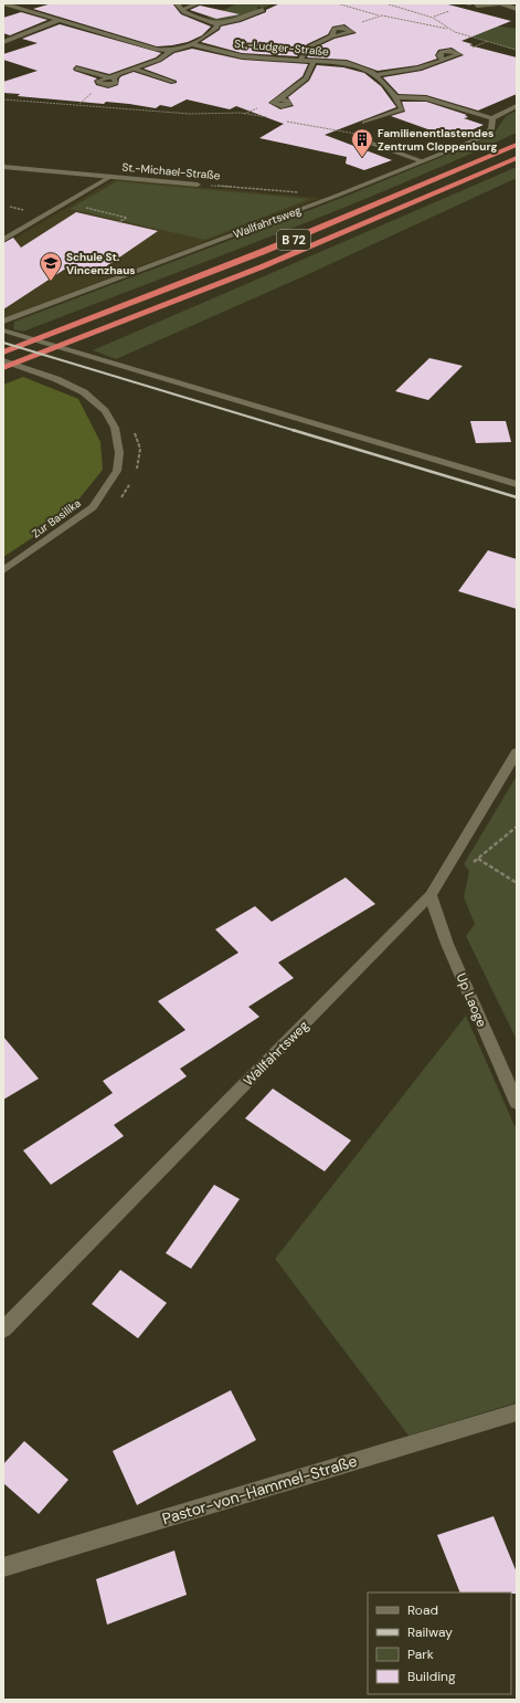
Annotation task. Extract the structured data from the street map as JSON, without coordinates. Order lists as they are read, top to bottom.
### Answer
{
  "streets": {
    "highway": ["B 72"],
    "street": [
      "St.-Ludger-Straße",
      "St.-Michael-Straße",
      "Wallfahrtsweg",
      "Zur Basilika",
      "Up Laoge",
      "Pastor-von-Hammel-Straße"
    ]
  },
  "crossings": [
    ["St.-Michael-Straße", "Wallfahrtsweg"],
    ["Wallfahrtsweg", "Up Laoge"]
  ],
  "places": {
    "building": ["Familienentlastendes Zentrum Cloppenburg"],
    "school or university": ["Schule St. Vincenzhaus"]
  },
  "legend": [
    "Road",
    "Railway",
    "Park",
    "Building"
  ]
}
